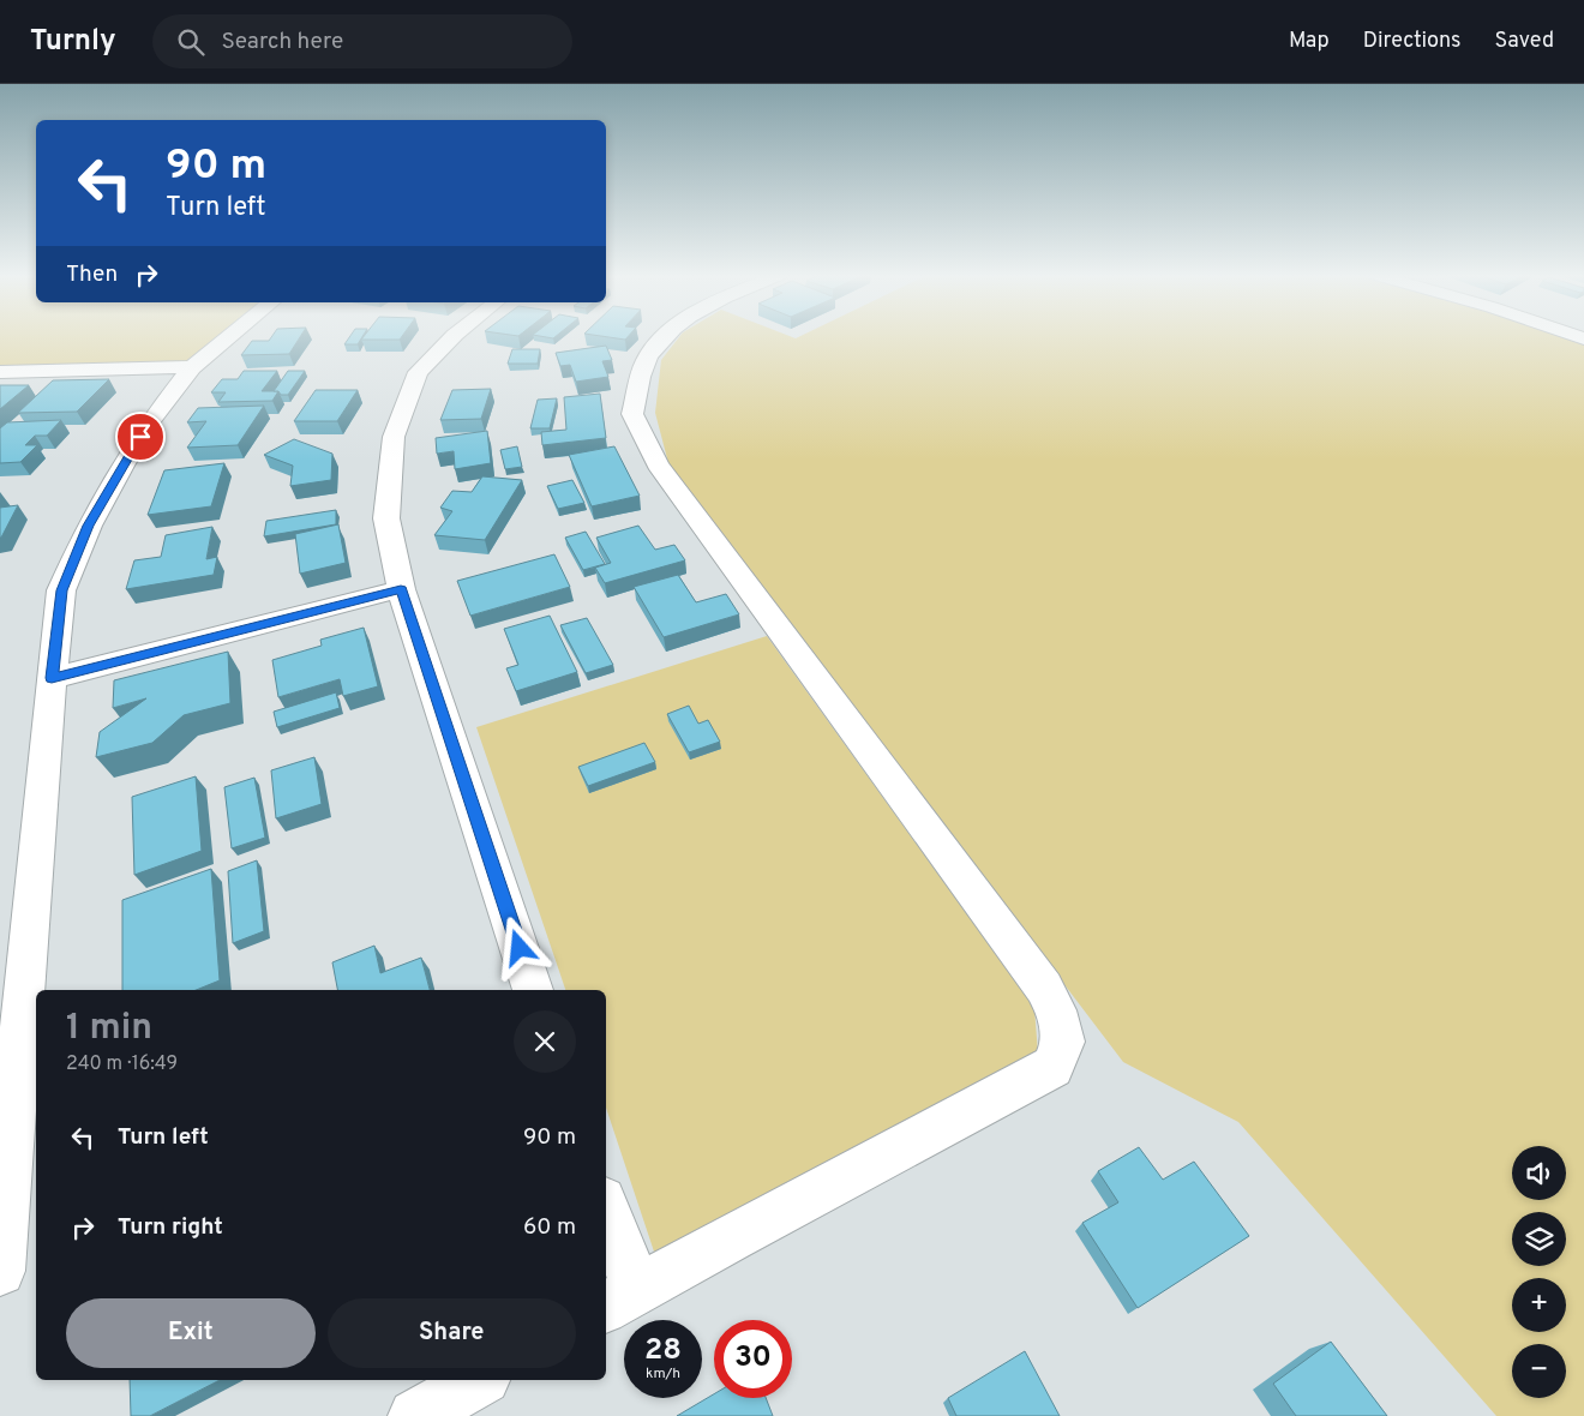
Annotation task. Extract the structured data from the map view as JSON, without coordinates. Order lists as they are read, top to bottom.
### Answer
{
  "page": {
    "header": "Turnly",
    "search": "Search here",
    "nav": ["Map", "Directions", "Saved"],
    "turn": ["90 m", "Turn left"],
    "then": "Then",
    "heading": ["1 min", "240 m · 16:49"],
    "list": [
      {
        "name": "Turn left",
        "value": "90 m"
      },
      {
        "name": "Turn right",
        "value": "60 m"
      }
    ],
    "map_buttons": ["+", "−"],
    "buttons": ["Exit", "Share"],
    "speed": "28 km/h",
    "limit": "30"
  }
}
